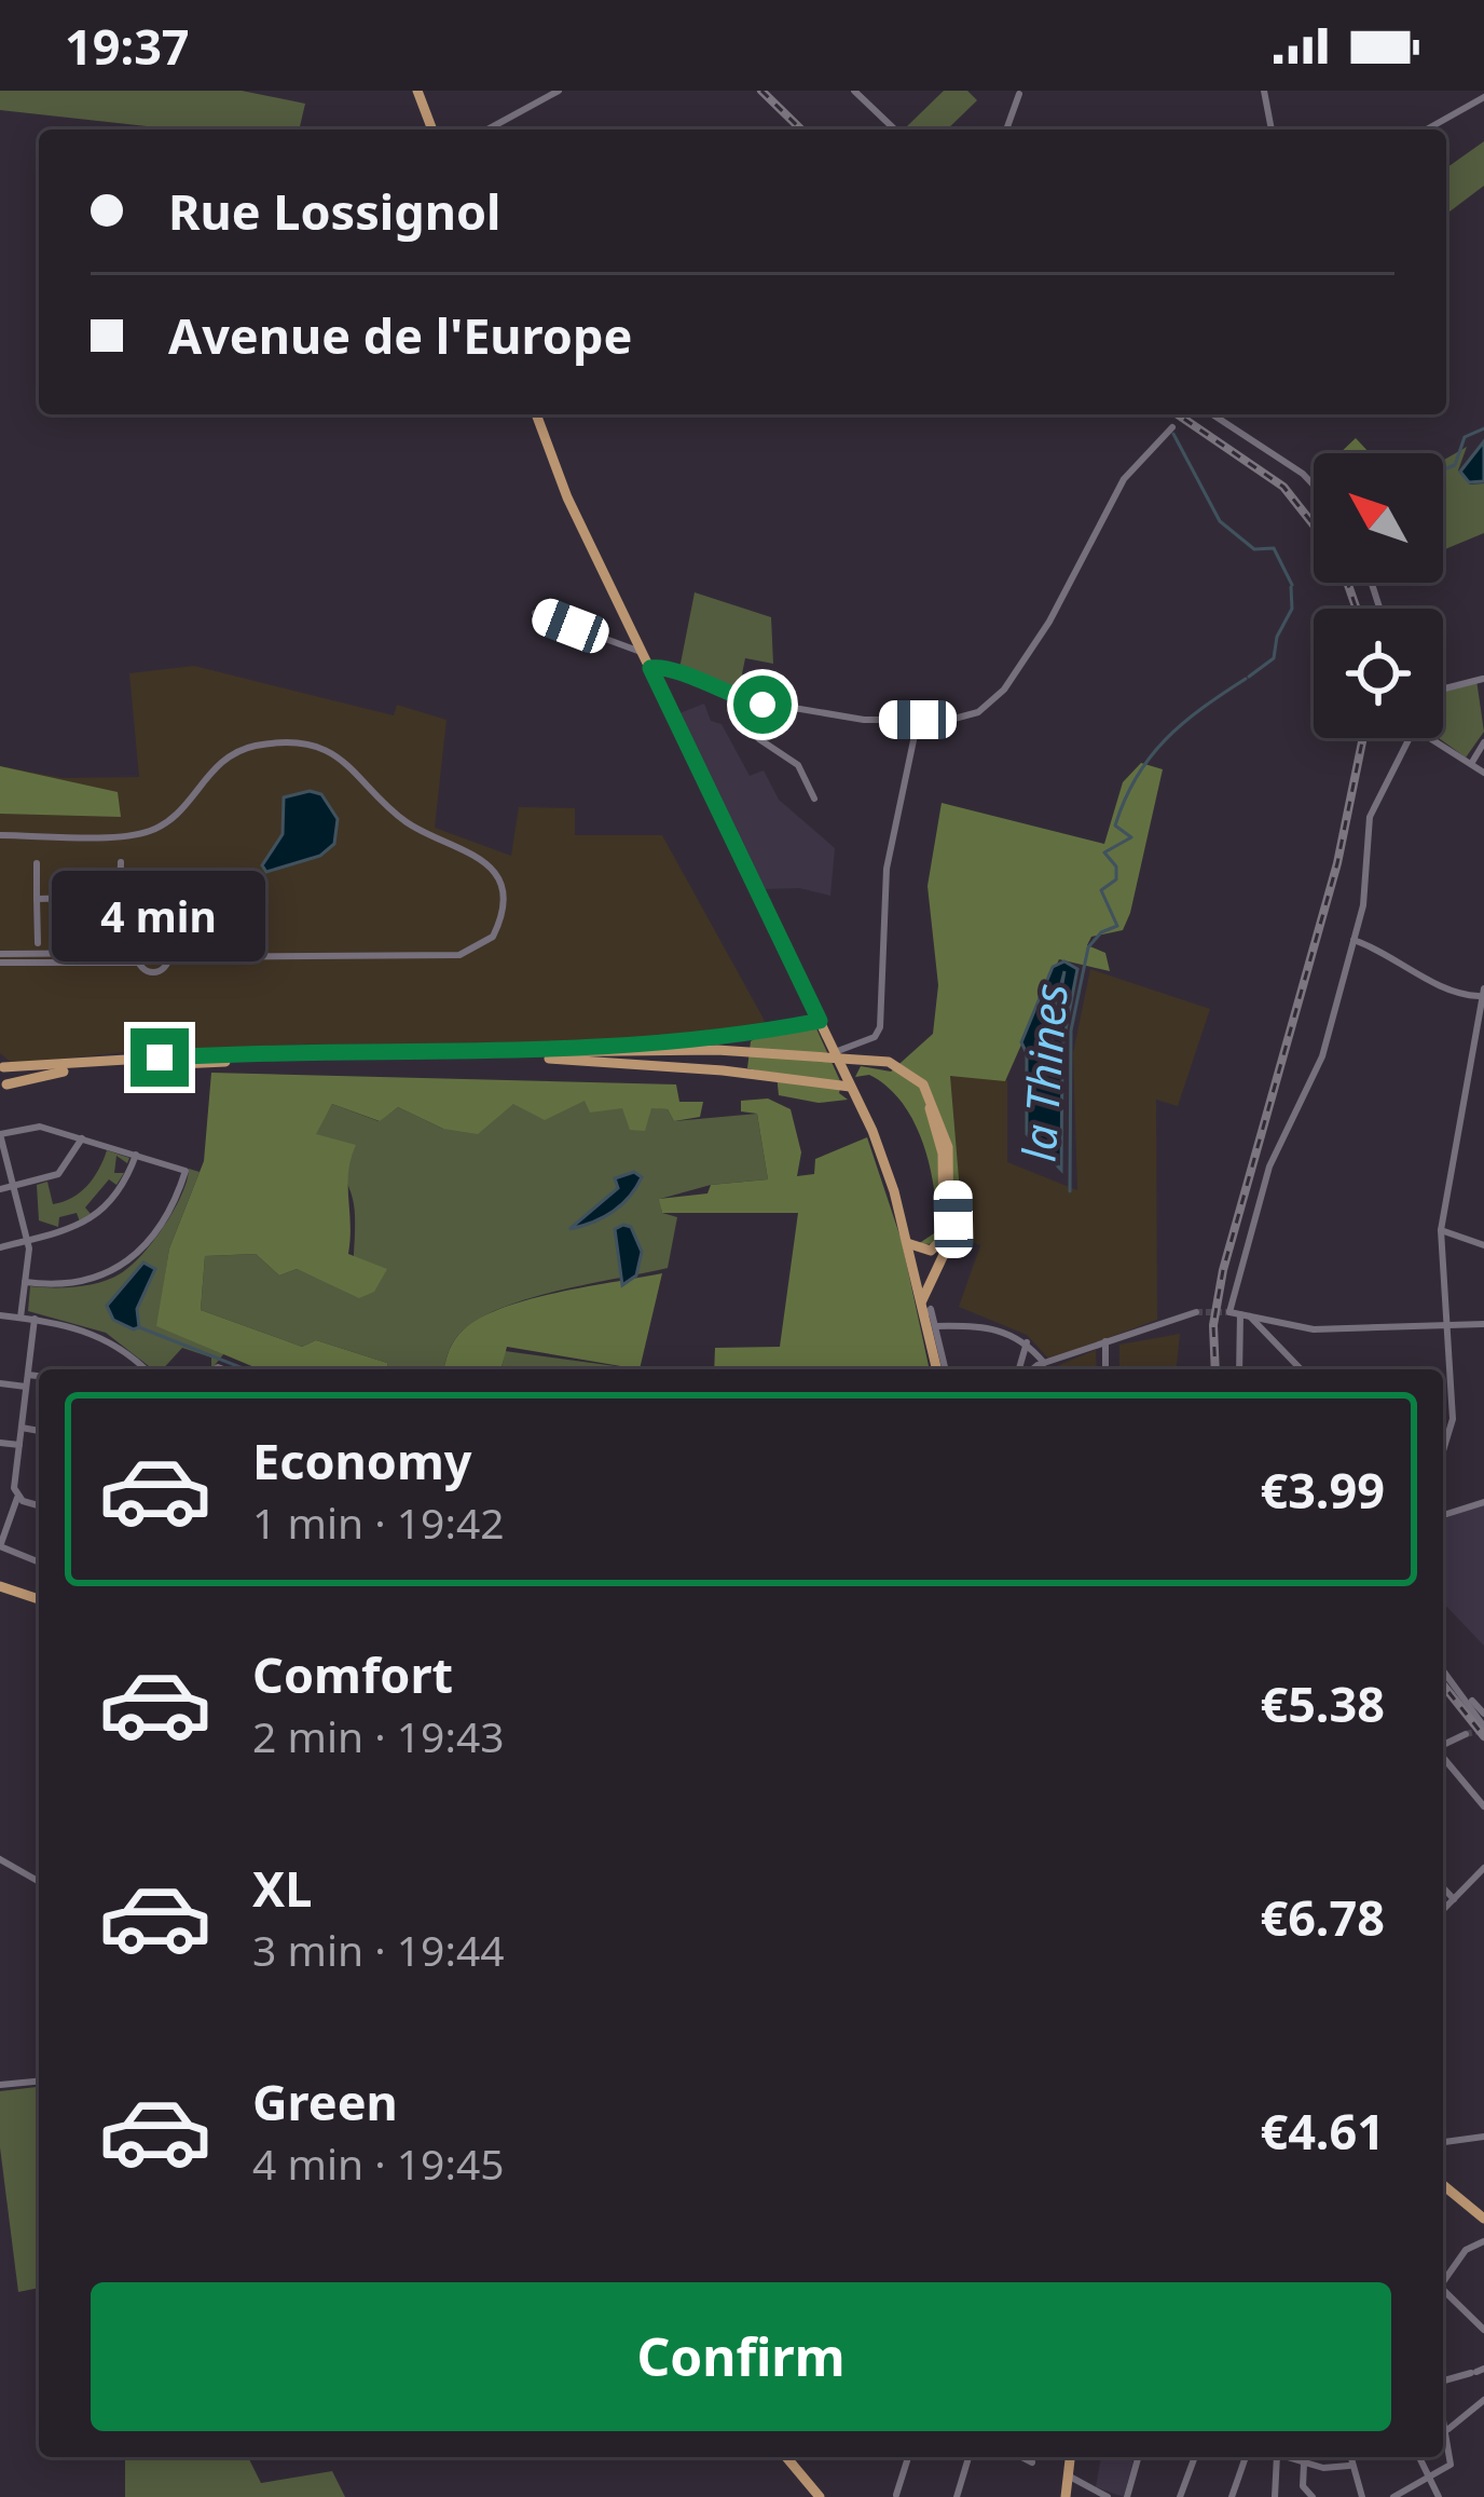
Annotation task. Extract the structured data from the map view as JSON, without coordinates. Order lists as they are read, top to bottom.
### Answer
{
  "water": ["la Thines"],
  "north": "top left",
  "page": {
    "status": "19:37",
    "banner": ["Rue Lossignol", "Avenue de l'Europe"],
    "bubble": "4 min",
    "list": [
      {
        "name": "Economy",
        "note": "1 min · 19:42",
        "value": "€3.99"
      },
      {
        "name": "Comfort",
        "note": "2 min · 19:43",
        "value": "€5.38"
      },
      {
        "name": "XL",
        "note": "3 min · 19:44",
        "value": "€6.78"
      },
      {
        "name": "Green",
        "note": "4 min · 19:45",
        "value": "€4.61"
      }
    ],
    "buttons": "Confirm"
  }
}
